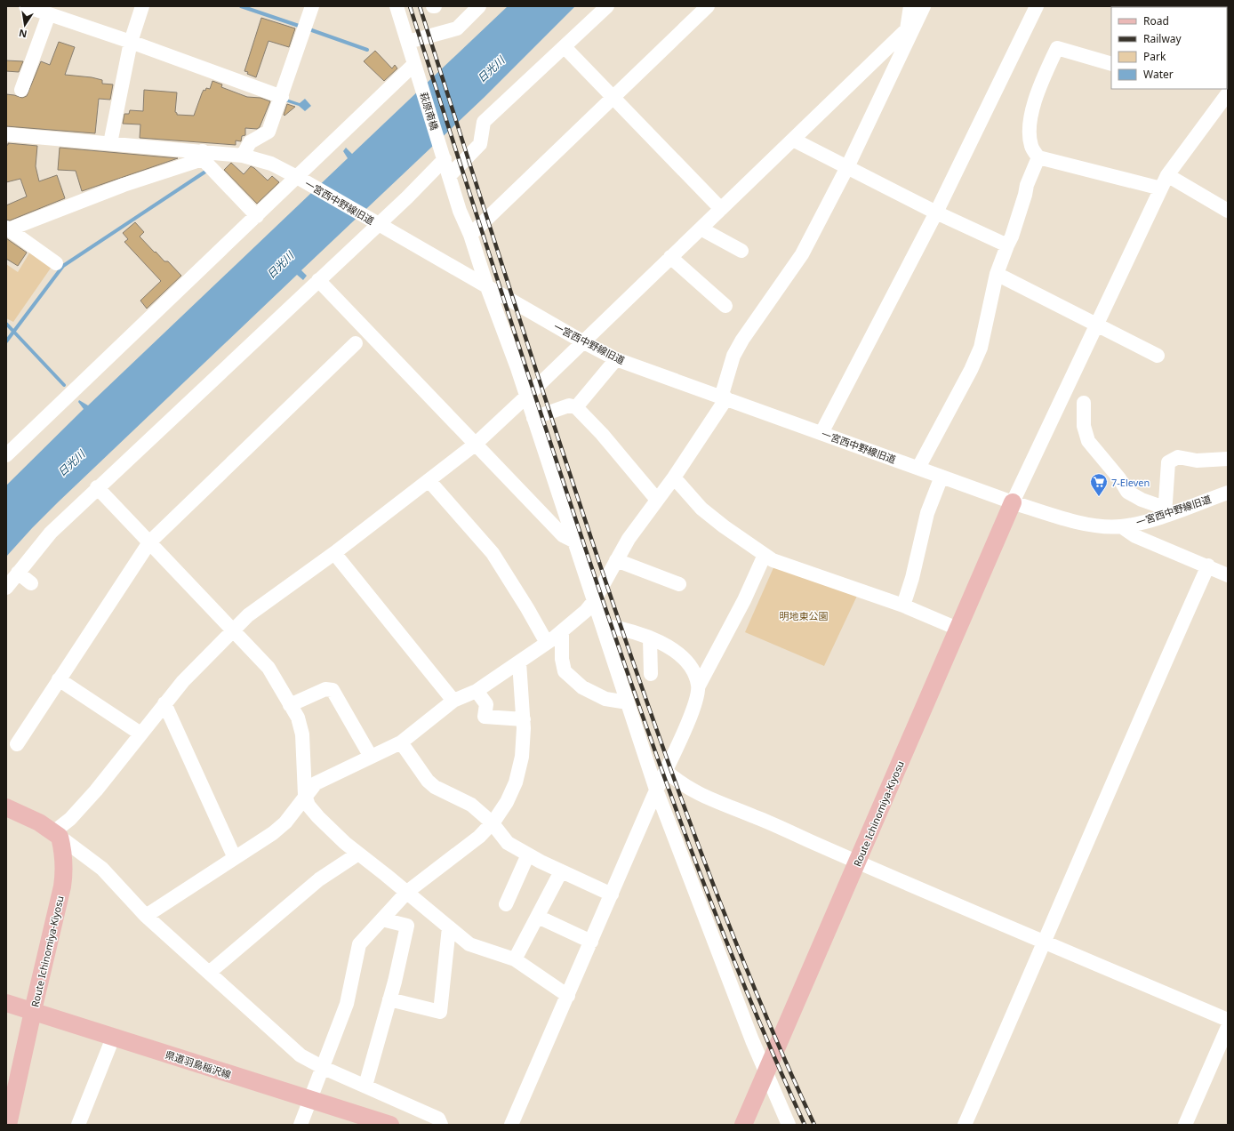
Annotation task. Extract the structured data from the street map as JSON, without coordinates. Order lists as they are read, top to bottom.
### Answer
{
  "streets": {
    "main road": ["Route Ichinomiya-Kiyosu", "県道羽島稲沢線"],
    "street": ["萩原南橋", "一宮西中野線旧道"]
  },
  "crossings": [
    ["萩原南橋", "一宮西中野線旧道"],
    ["萩原南橋", "Route Ichinomiya-Kiyosu"],
    ["一宮西中野線旧道", "Route Ichinomiya-Kiyosu"],
    ["Route Ichinomiya-Kiyosu", "県道羽島稲沢線"]
  ],
  "water": ["日光川"],
  "parks": ["明地東公園"],
  "places": {
    "supermarket": ["7-Eleven"]
  },
  "legend": [
    "Road",
    "Railway",
    "Park",
    "Water"
  ],
  "north": "bottom"
}
